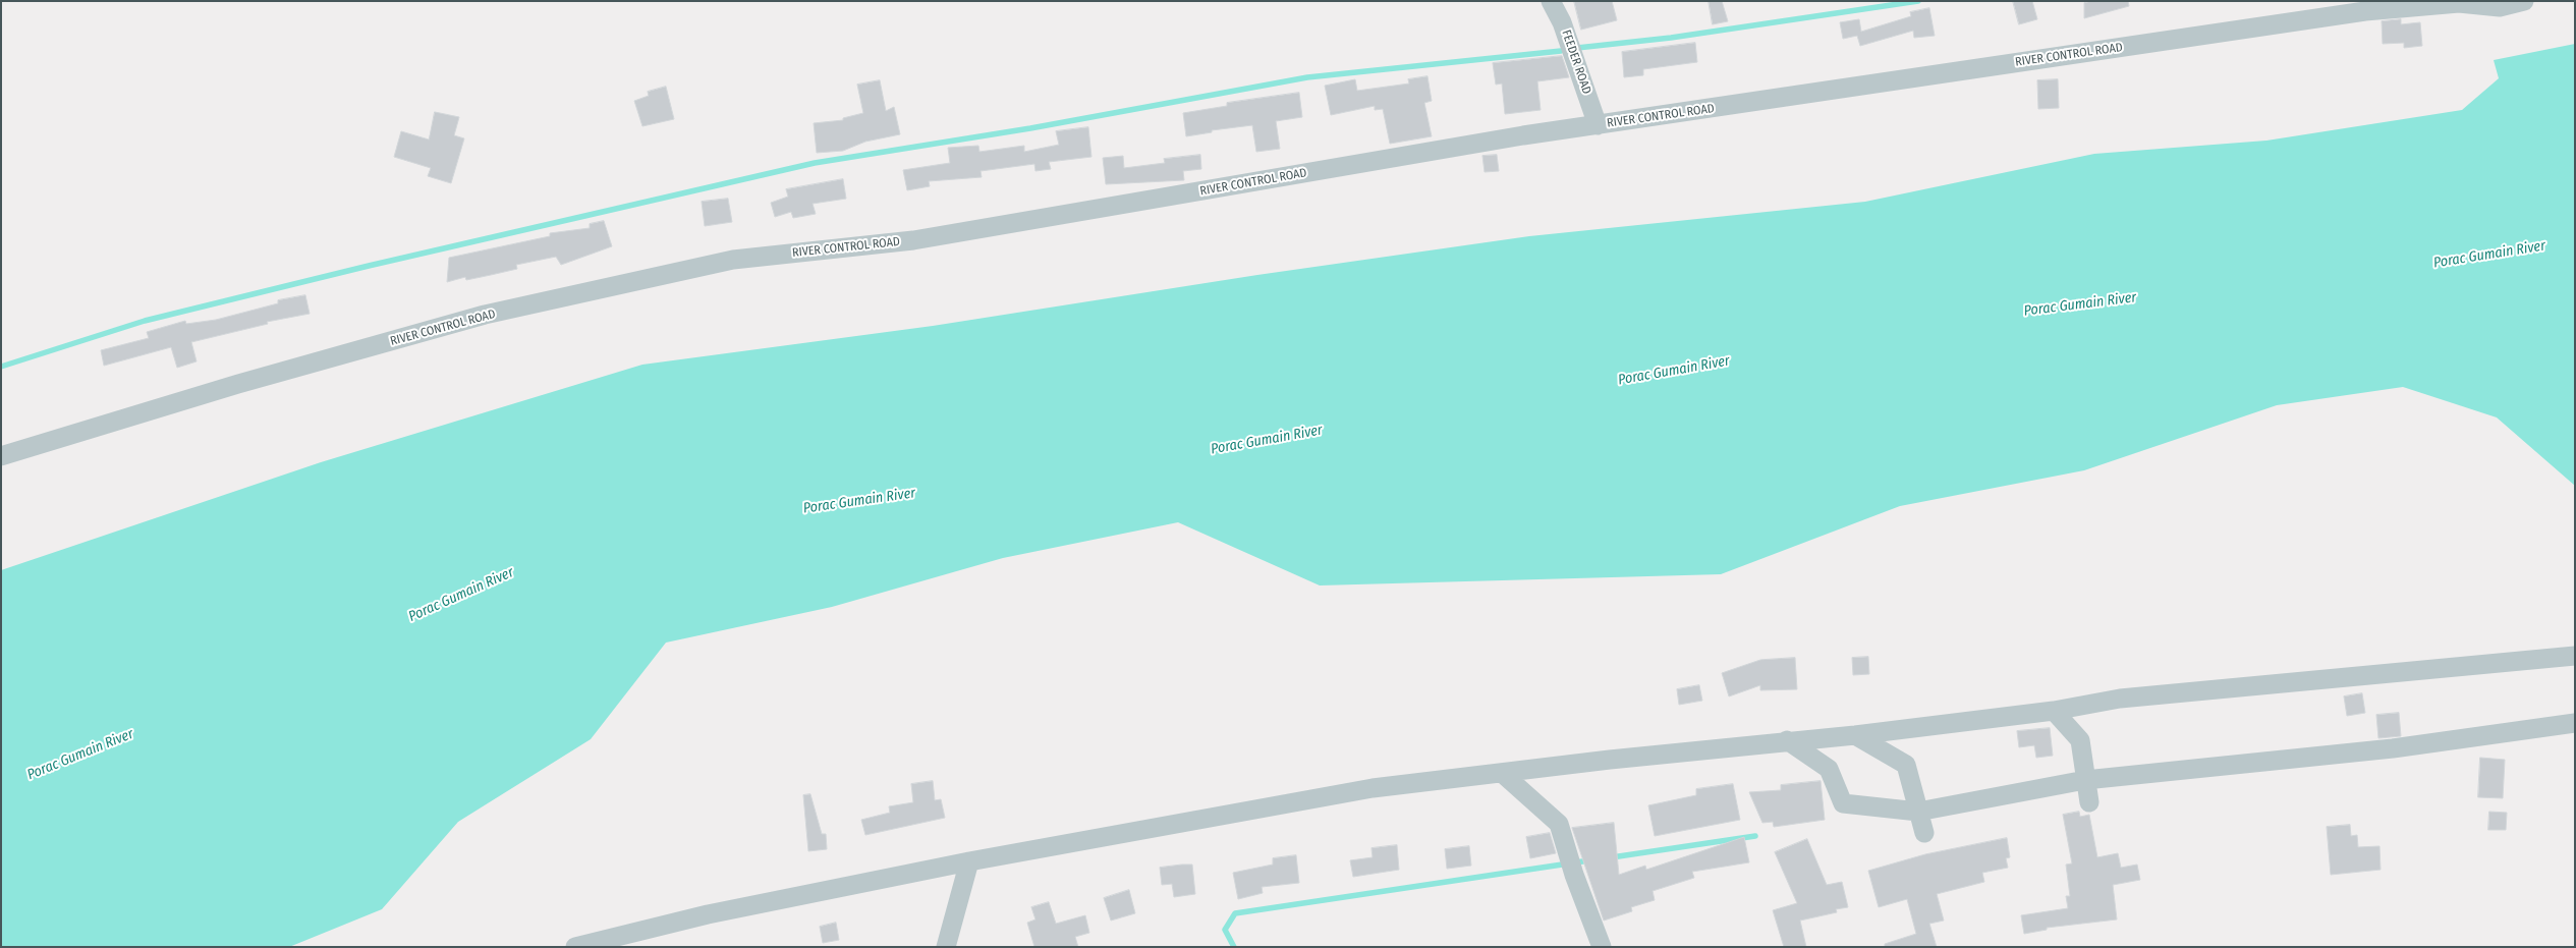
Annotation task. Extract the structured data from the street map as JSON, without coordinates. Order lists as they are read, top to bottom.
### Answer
{
  "streets": {
    "street": ["RIVER CONTROL ROAD", "FEEDER ROAD"]
  },
  "crossings": [
    ["RIVER CONTROL ROAD", "FEEDER ROAD"]
  ],
  "water": ["Porac Gumain River"]
}
